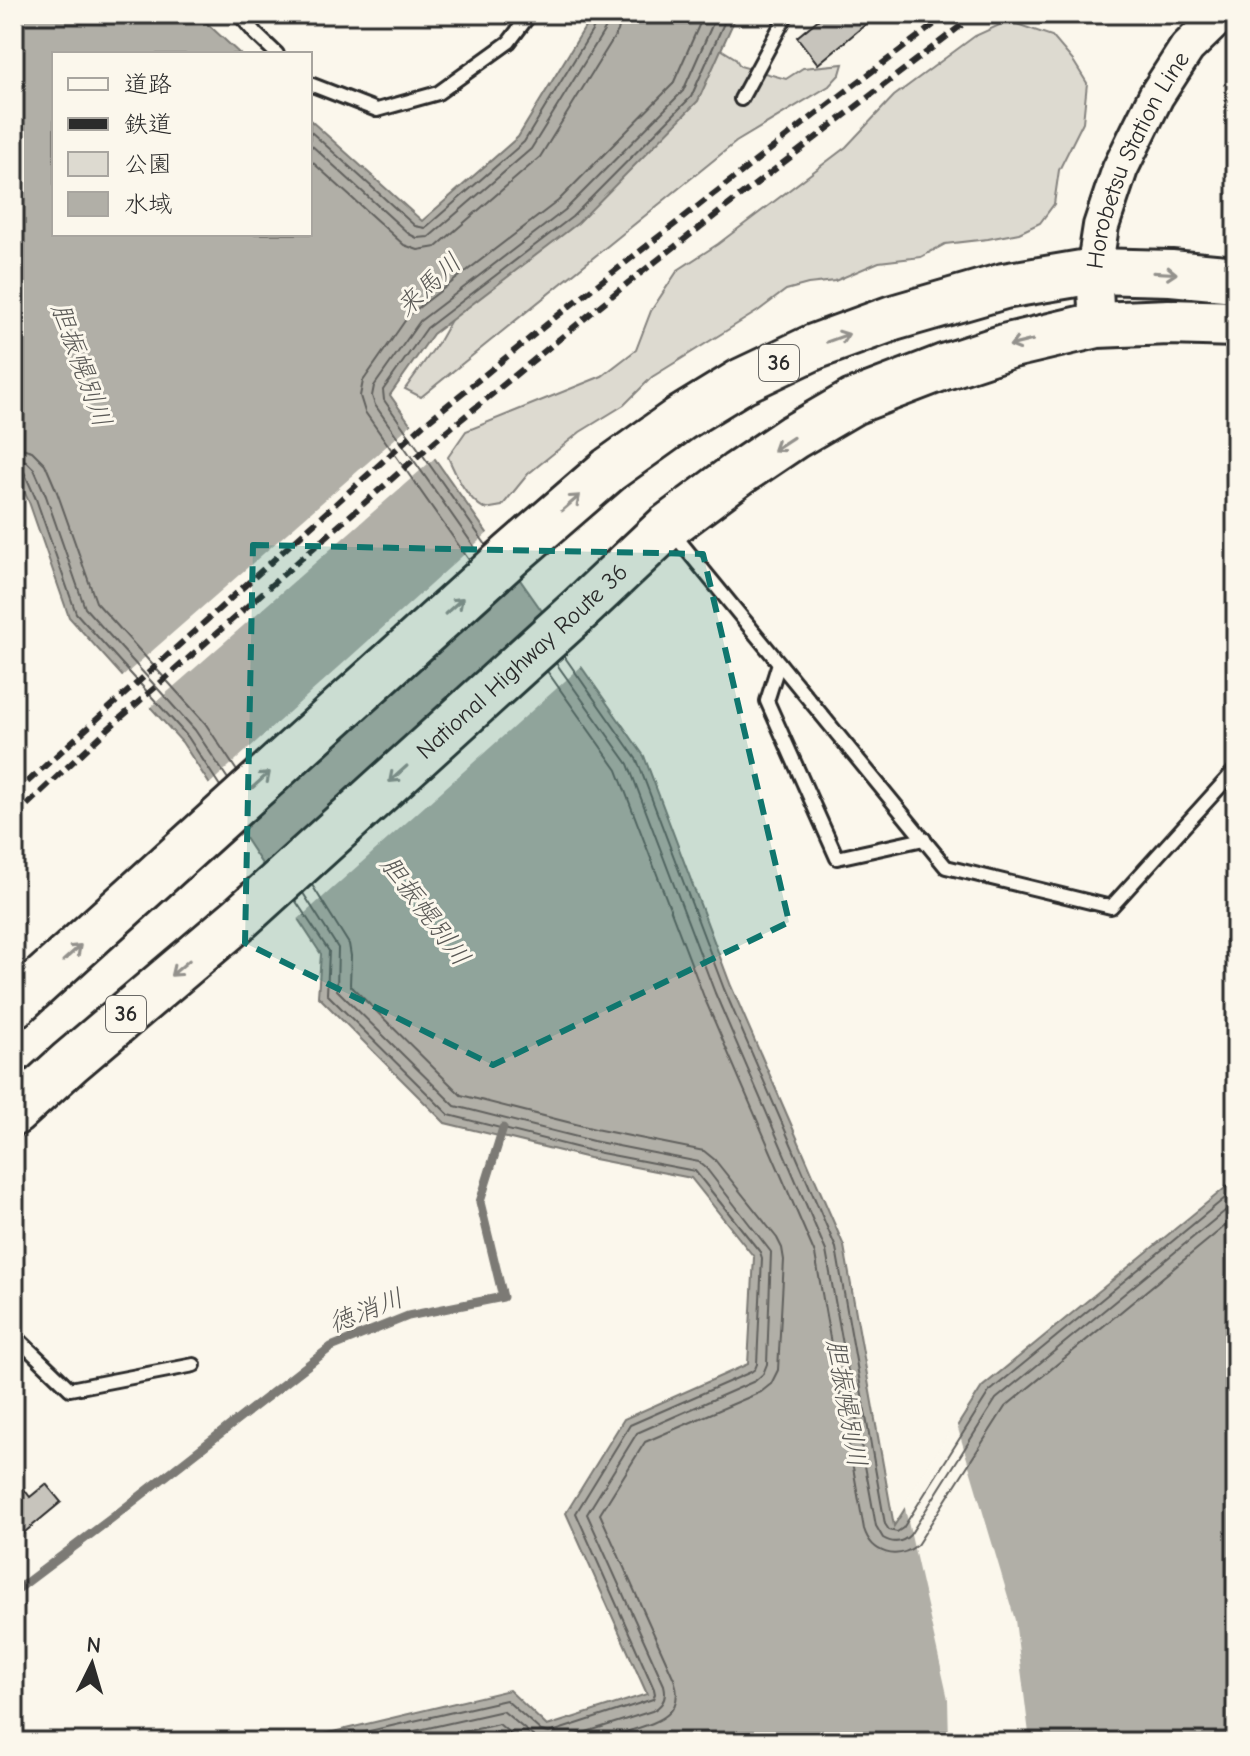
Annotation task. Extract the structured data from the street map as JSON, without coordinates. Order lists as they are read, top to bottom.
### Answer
{
  "streets": {
    "highway": ["36", "National Highway Route 36"],
    "main road": ["Horobetsu Station Line"]
  },
  "crossings": [
    ["Horobetsu Station Line", "36"],
    ["Horobetsu Station Line", "National Highway Route 36"],
    ["36", "National Highway Route 36"]
  ],
  "water": ["来馬川", "胆振幌別川", "徳消川"],
  "legend": [
    "道路",
    "鉄道",
    "公園",
    "水域"
  ],
  "north": "top"
}
